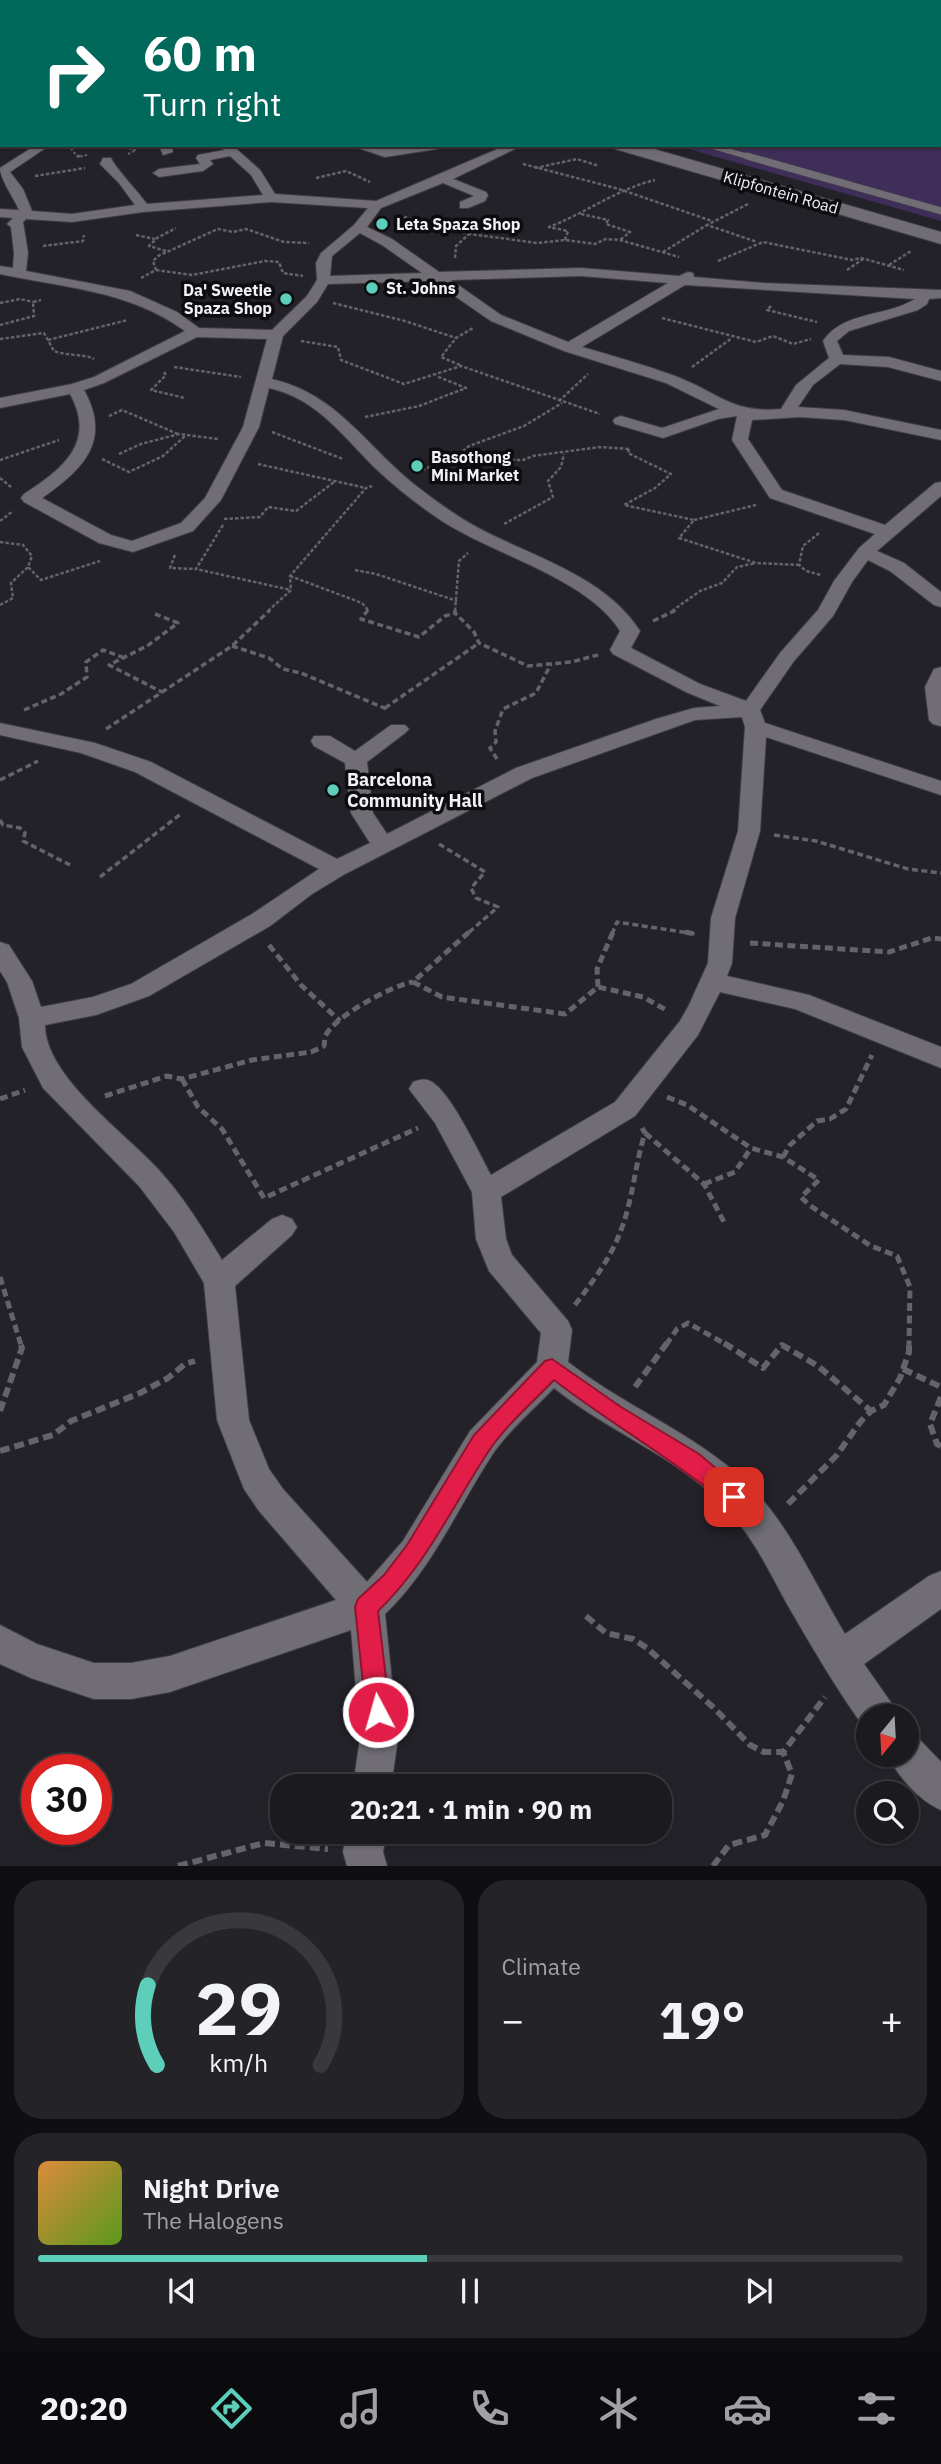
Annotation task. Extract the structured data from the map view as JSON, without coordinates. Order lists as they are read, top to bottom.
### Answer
{
  "streets": {
    "main road": ["Klipfontein Road"]
  },
  "places": [
    "Leta Spaza Shop",
    "St. Johns",
    "Da' Sweetie Spaza Shop",
    "Basothong Mini Market",
    "Barcelona Community Hall"
  ],
  "north": "bottom",
  "page": {
    "turn": ["60 m", "Turn right"],
    "limit": "30",
    "trip": "20:21 · 1 min · 90 m",
    "tile": "Climate",
    "heat": ["−", "19°", "+"],
    "song": ["Night Drive", "The Halogens"],
    "tabs": "20:20",
    "gauge": ["29", "km/h"]
  }
}
